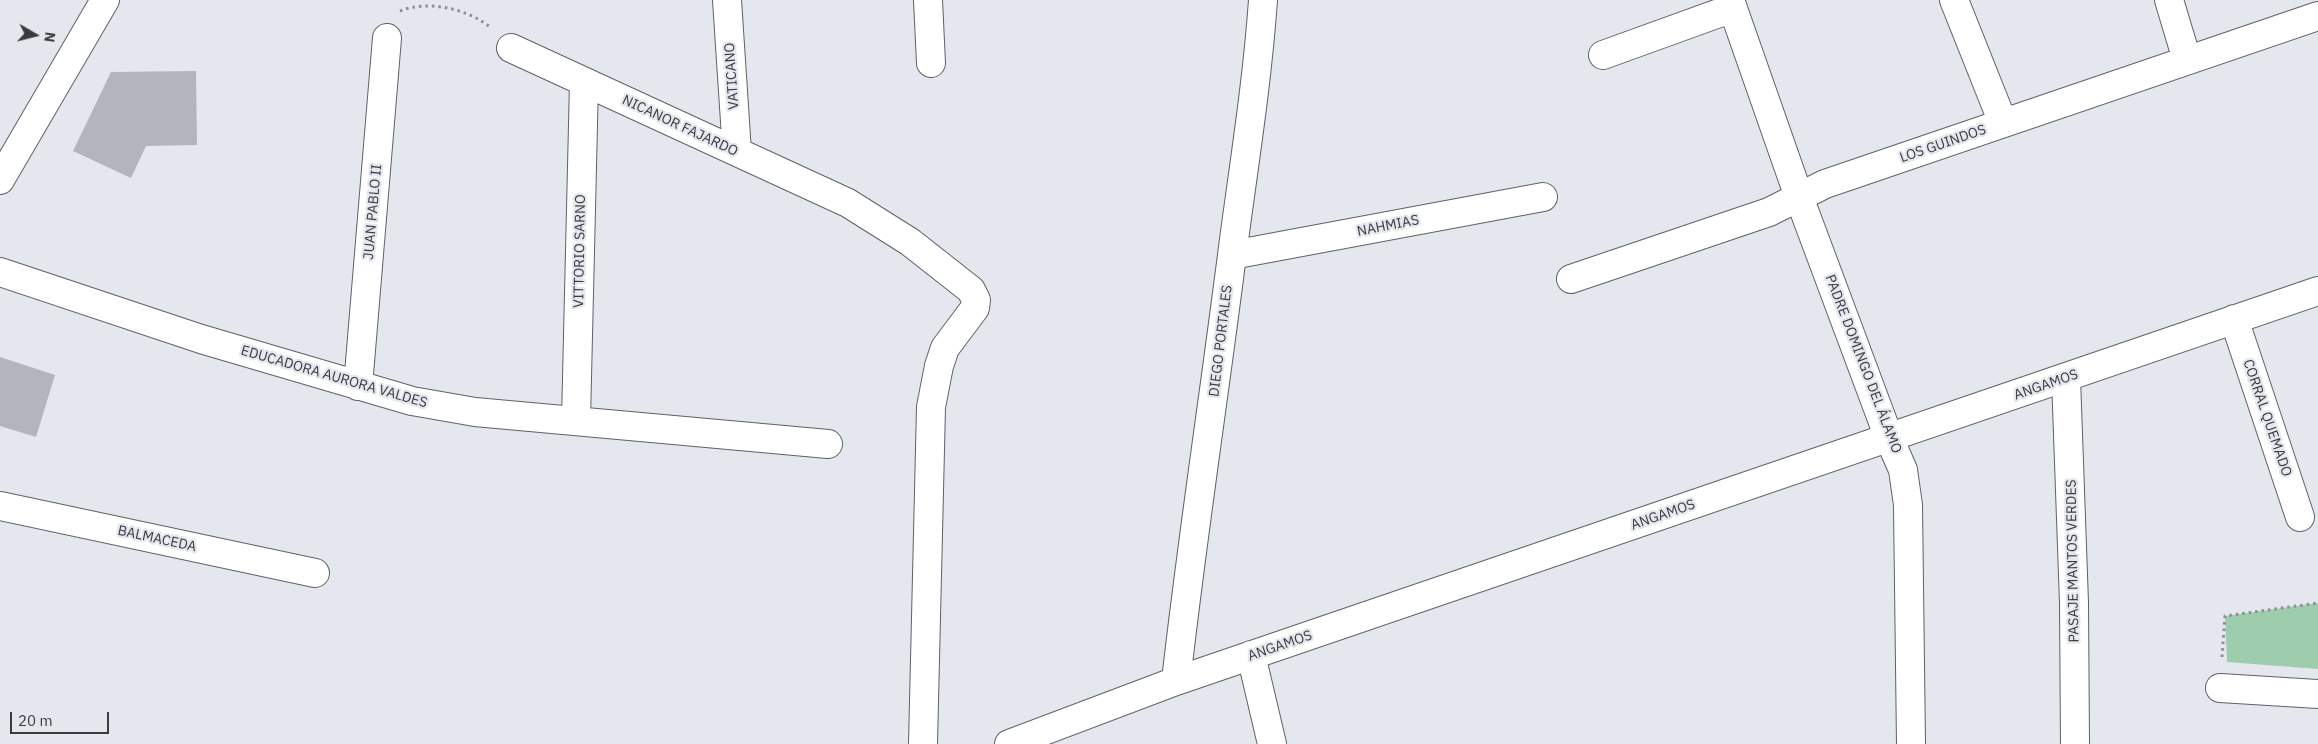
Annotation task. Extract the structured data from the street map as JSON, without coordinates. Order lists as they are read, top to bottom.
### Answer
{
  "streets": {
    "street": [
      "VATICANO",
      "NICANOR FAJARDO",
      "LOS GUINDOS",
      "JUAN PABLO II",
      "NAHMIAS",
      "VITTORIO SARNO",
      "DIEGO PORTALES",
      "PADRE DOMINGO DEL ÁLAMO",
      "EDUCADORA AURORA VALDES",
      "ANGAMOS",
      "CORRAL QUEMADO",
      "BALMACEDA",
      "PASAJE MANTOS VERDES"
    ]
  },
  "crossings": [
    ["VATICANO", "NICANOR FAJARDO"],
    ["NICANOR FAJARDO", "VITTORIO SARNO"],
    ["LOS GUINDOS", "PADRE DOMINGO DEL ÁLAMO"],
    ["JUAN PABLO II", "EDUCADORA AURORA VALDES"],
    ["NAHMIAS", "DIEGO PORTALES"],
    ["VITTORIO SARNO", "EDUCADORA AURORA VALDES"],
    ["DIEGO PORTALES", "ANGAMOS"],
    ["PADRE DOMINGO DEL ÁLAMO", "ANGAMOS"],
    ["ANGAMOS", "CORRAL QUEMADO"],
    ["ANGAMOS", "PASAJE MANTOS VERDES"]
  ],
  "scale_bar": "20 m",
  "north": "right"
}
